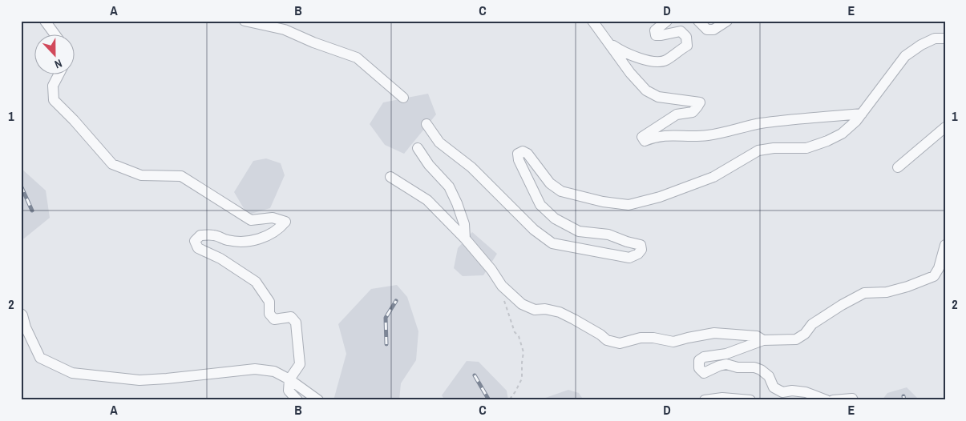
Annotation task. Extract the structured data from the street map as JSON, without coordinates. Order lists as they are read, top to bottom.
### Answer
{
  "north": "bottom",
  "grid": {
    "columns": [
      "A",
      "B",
      "C",
      "D",
      "E"
    ],
    "rows": ["1", "2"]
  }
}
